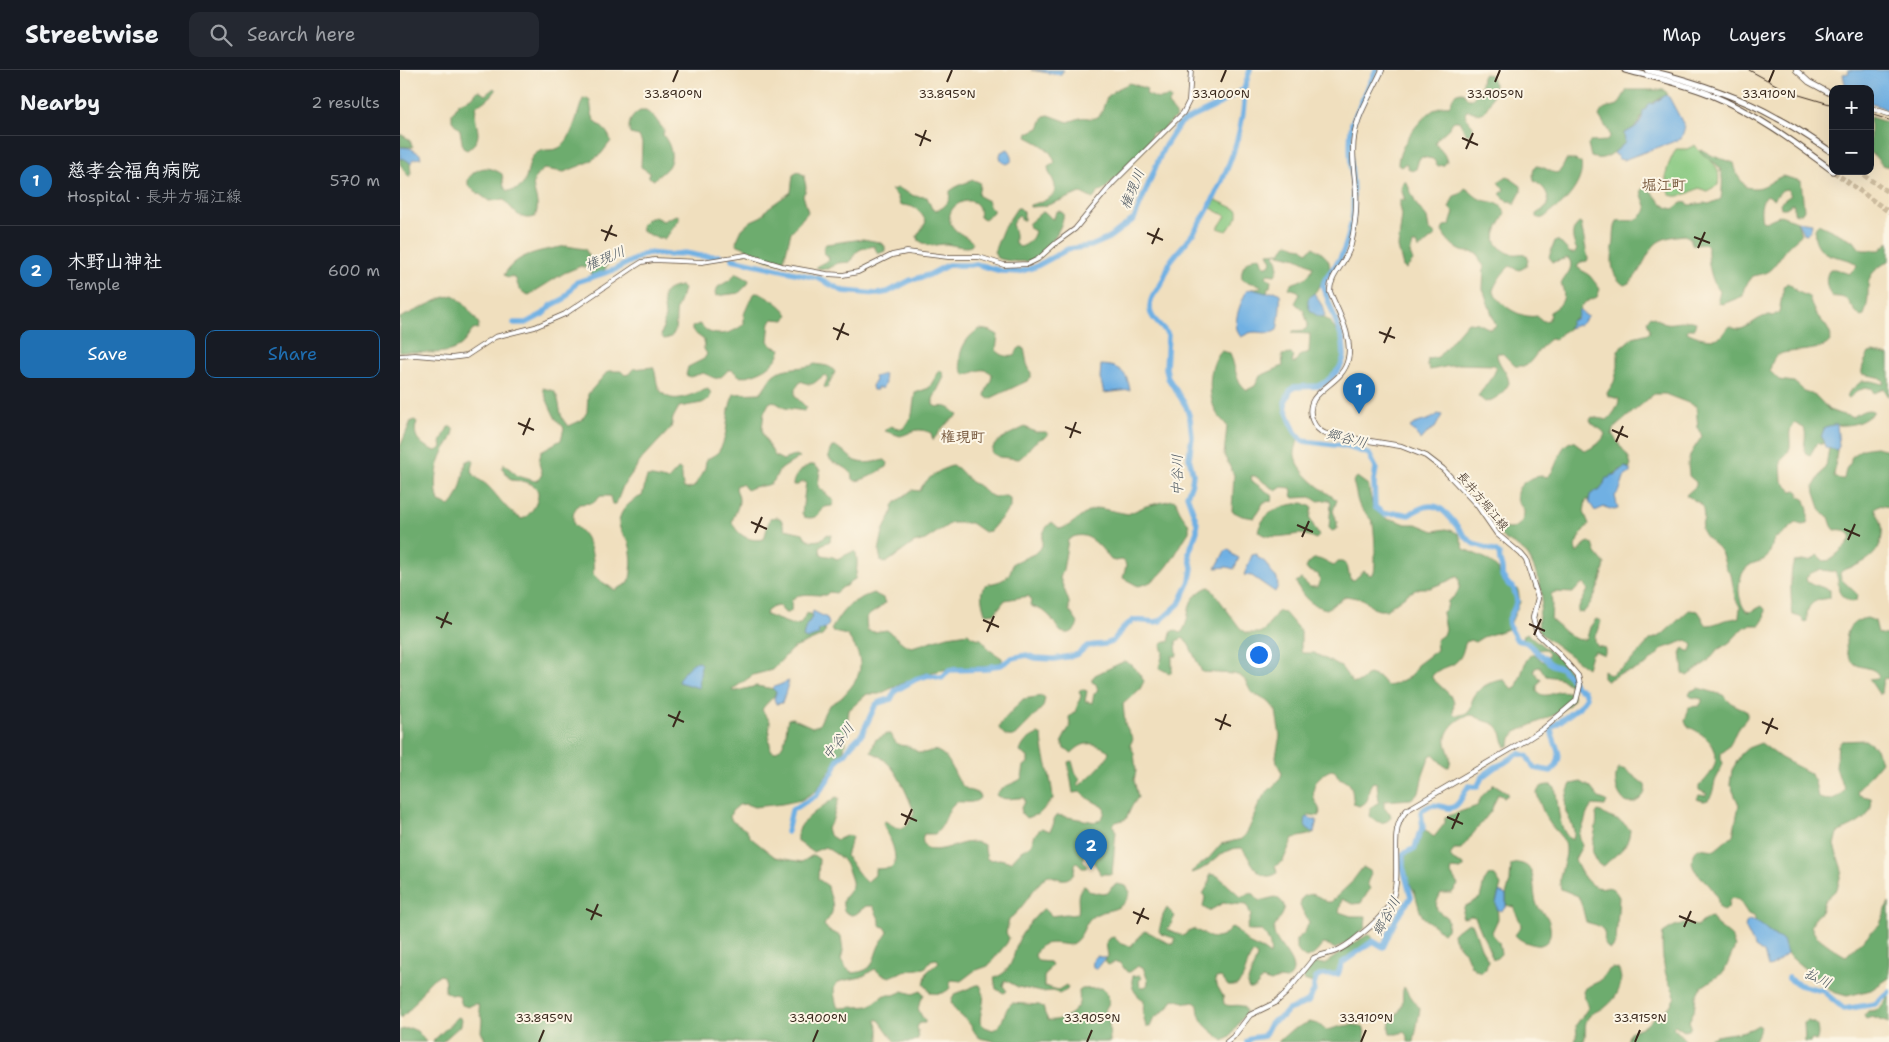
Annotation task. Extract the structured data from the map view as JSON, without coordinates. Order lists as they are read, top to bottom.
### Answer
{
  "streets": {
    "main road": ["長井方堀江線"]
  },
  "districts": ["堀江町", "権現町"],
  "water": [
    "権現川",
    "郷谷川",
    "中谷川",
    "払川"
  ],
  "page": {
    "header": "Streetwise",
    "search": "Search here",
    "nav": ["Map", "Layers", "Share"],
    "heading": ["Nearby", "2 results"],
    "map_buttons": ["+", "−"],
    "list": [
      {
        "mark": "1",
        "name": "慈孝会福角病院",
        "note": "Hospital · 長井方堀江線",
        "value": "570 m"
      },
      {
        "mark": "2",
        "name": "木野山神社",
        "note": "Temple",
        "value": "600 m"
      }
    ],
    "buttons": ["Save", "Share"],
    "pins": ["1", "2"]
  },
  "coordinates": [
    "33.890°N",
    "33.895°N",
    "33.900°N",
    "33.905°N",
    "33.910°N",
    "33.915°N"
  ]
}
